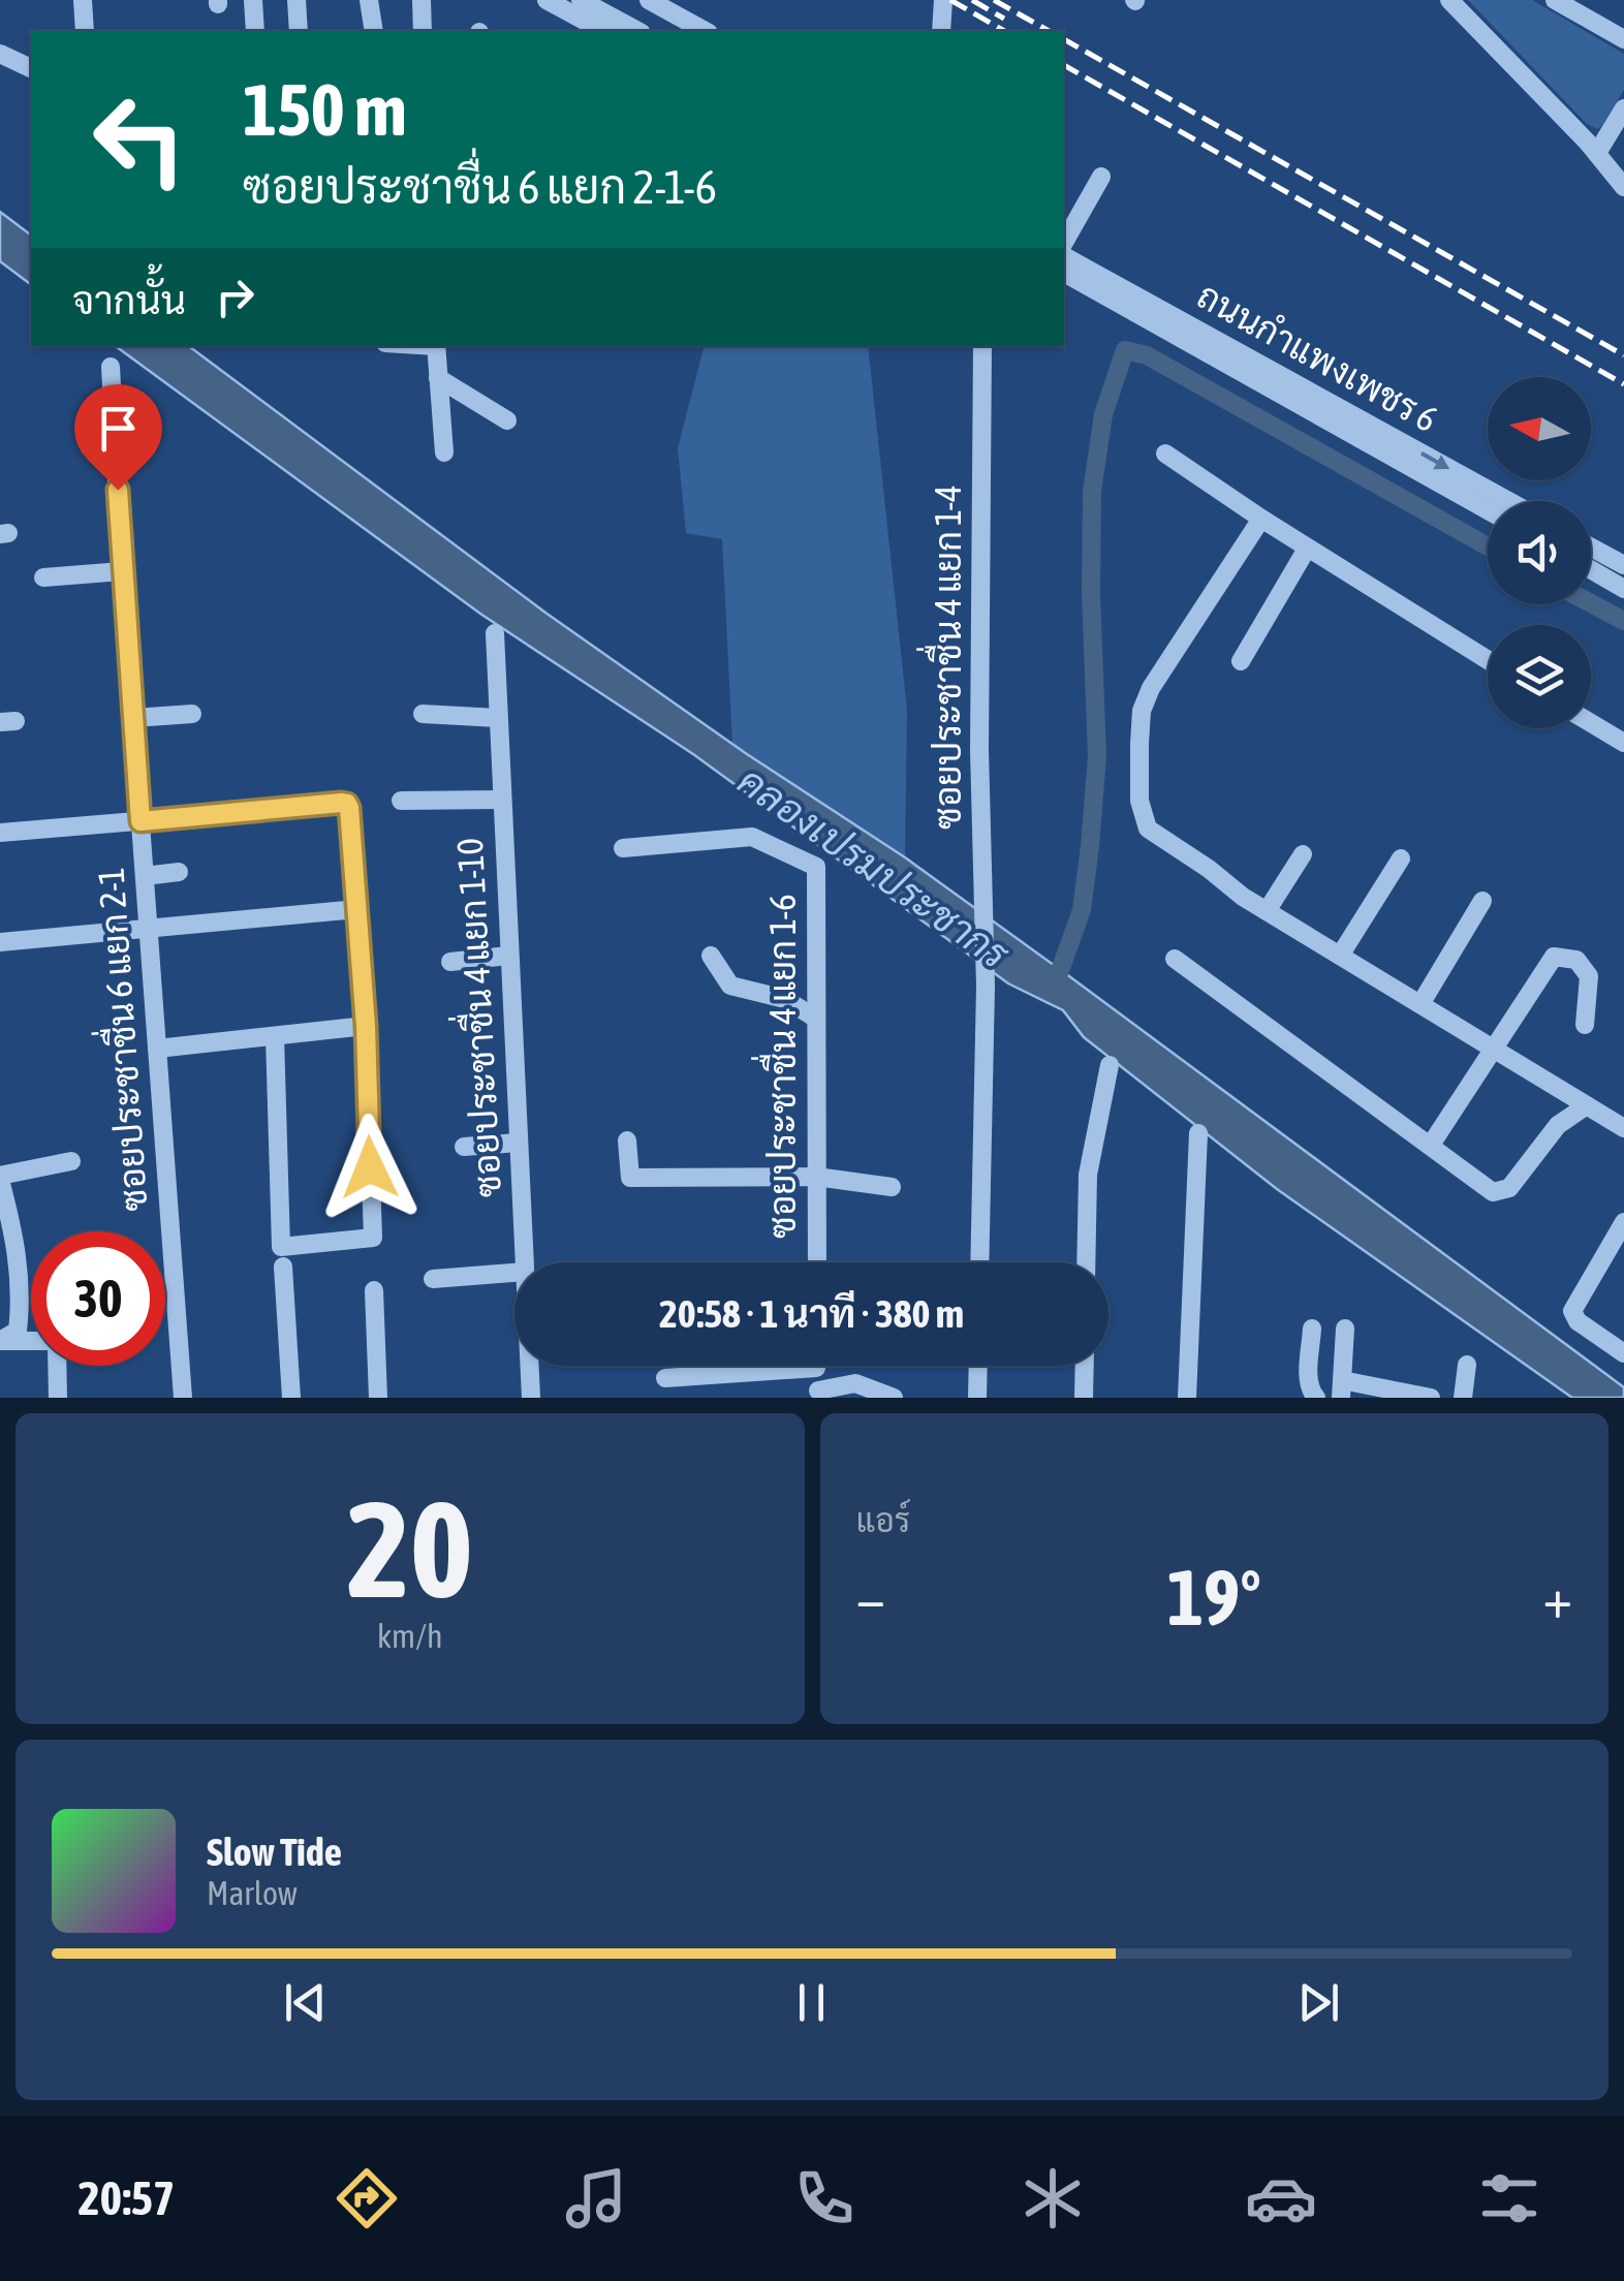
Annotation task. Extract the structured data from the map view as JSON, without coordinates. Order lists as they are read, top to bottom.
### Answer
{
  "streets": {
    "street": [
      "ถนนกำแพงเพชร 6",
      "ซอยประชาชื่น 4 แยก 1-4",
      "ซอยประชาชื่น 4 แยก 1-10",
      "ซอยประชาชื่น 6 แยก 2-1",
      "ซอยประชาชื่น 4 แยก 1-6"
    ]
  },
  "water": ["คลองเปรมประชากร"],
  "north": "left",
  "page": {
    "turn": ["150 m", "ซอยประชาชื่น 6 แยก 2-1-6"],
    "then": "จากนั้น",
    "limit": "30",
    "trip": "20:58 · 1 นาที · 380 m",
    "tile": [
      ["20", "km/h"],
      "แอร์"
    ],
    "heat": ["−", "19°", "+"],
    "song": ["Slow Tide", "Marlow"],
    "tabs": "20:57"
  }
}
